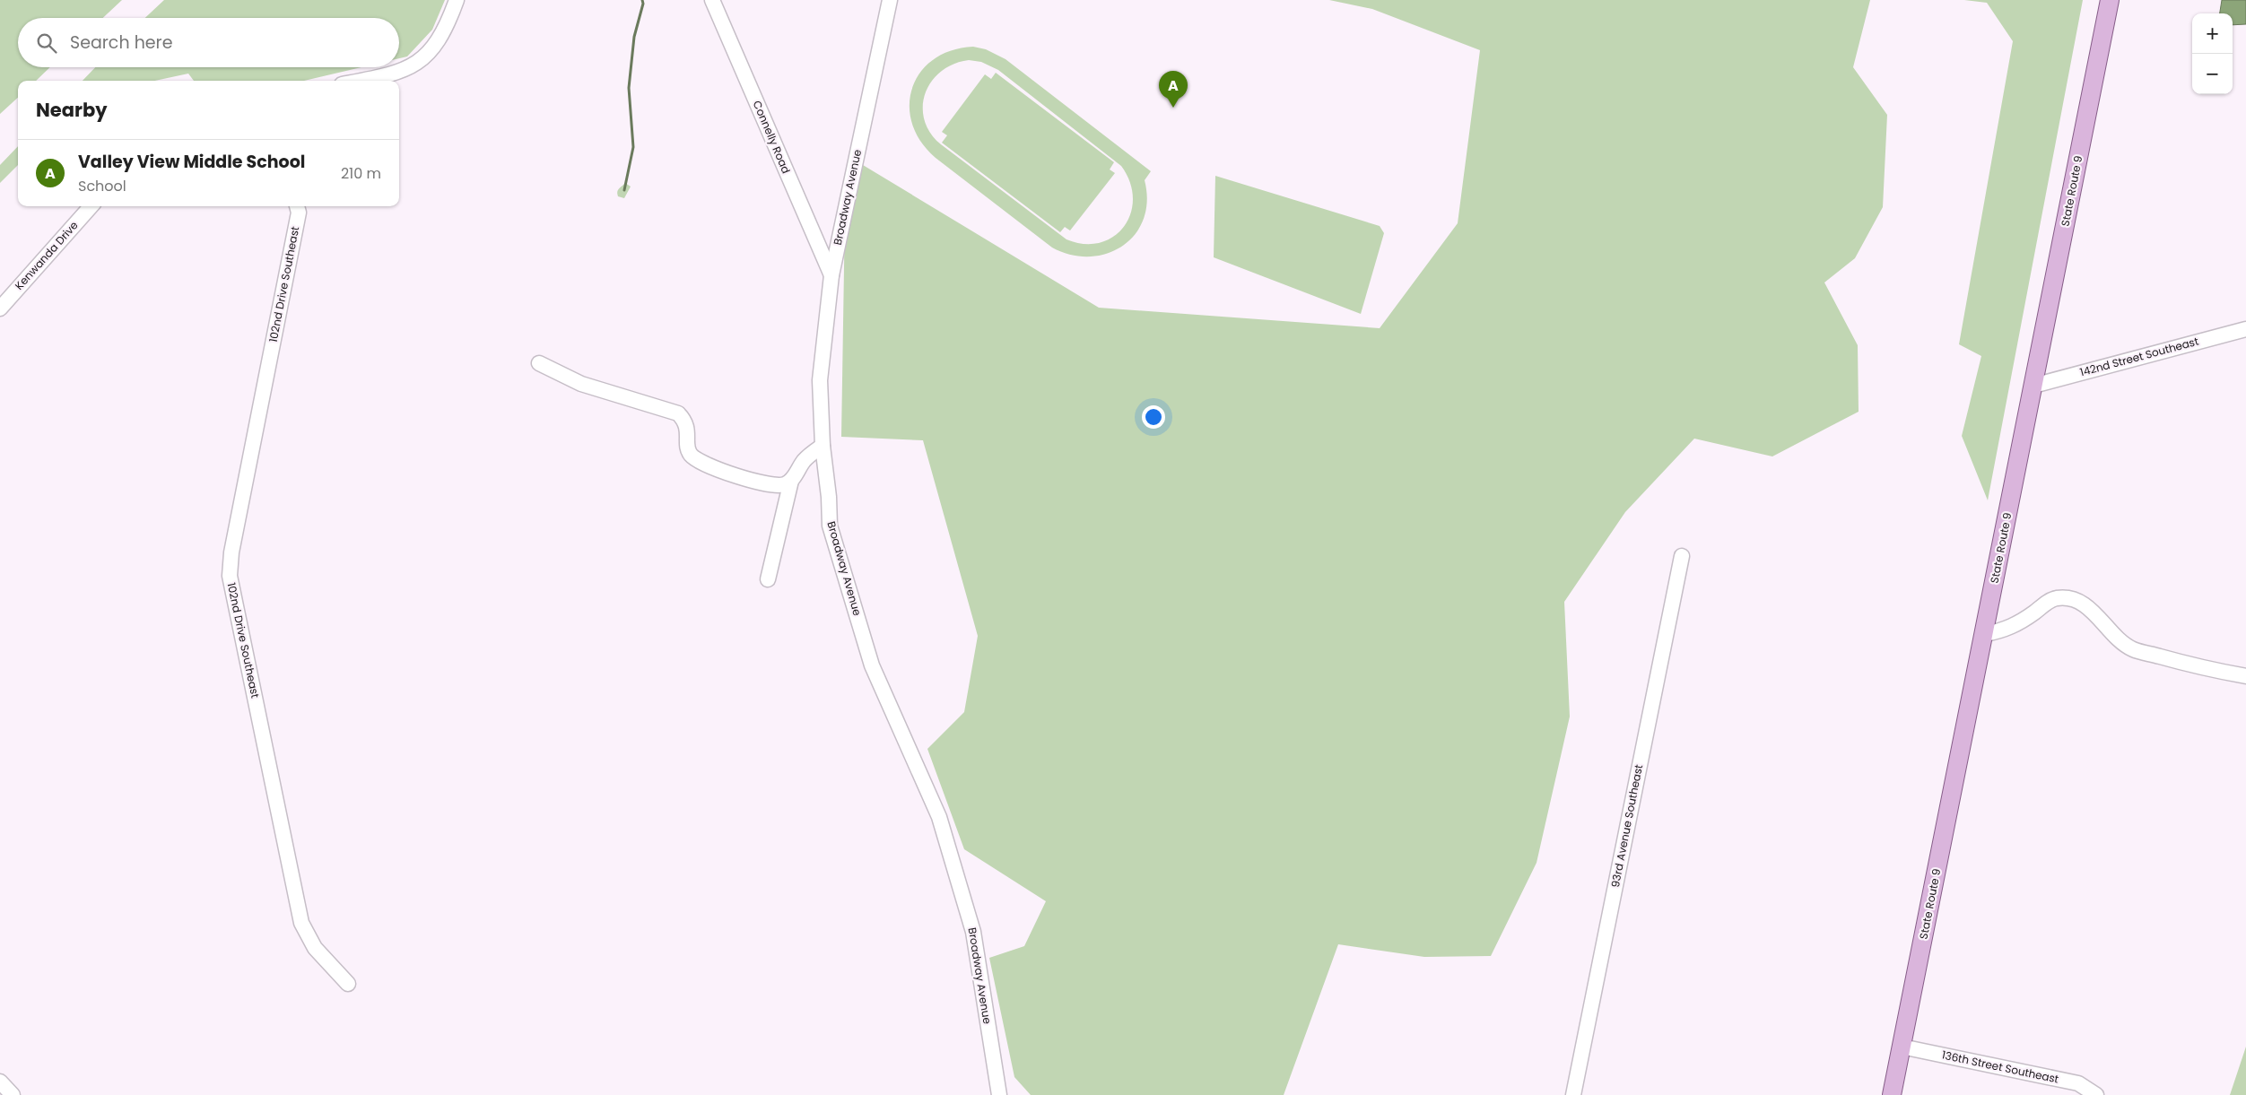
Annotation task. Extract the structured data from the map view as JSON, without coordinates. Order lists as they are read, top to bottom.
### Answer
{
  "streets": {
    "main road": ["State Route 9"],
    "street": [
      "Connelly Road",
      "Broadway Avenue",
      "Kenwanda Drive",
      "102nd Drive Southeast",
      "142nd Street Southeast",
      "93rd Avenue Southeast",
      "136th Street Southeast"
    ]
  },
  "crossings": [
    ["Connelly Road", "Broadway Avenue"],
    ["State Route 9", "142nd Street Southeast"],
    ["State Route 9", "136th Street Southeast"]
  ],
  "page": {
    "map_buttons": ["+", "−"],
    "search": "Search here",
    "pins": "A",
    "heading": "Nearby",
    "list": [
      {
        "mark": "A",
        "name": "Valley View Middle School",
        "note": "School",
        "value": "210 m"
      }
    ]
  }
}
